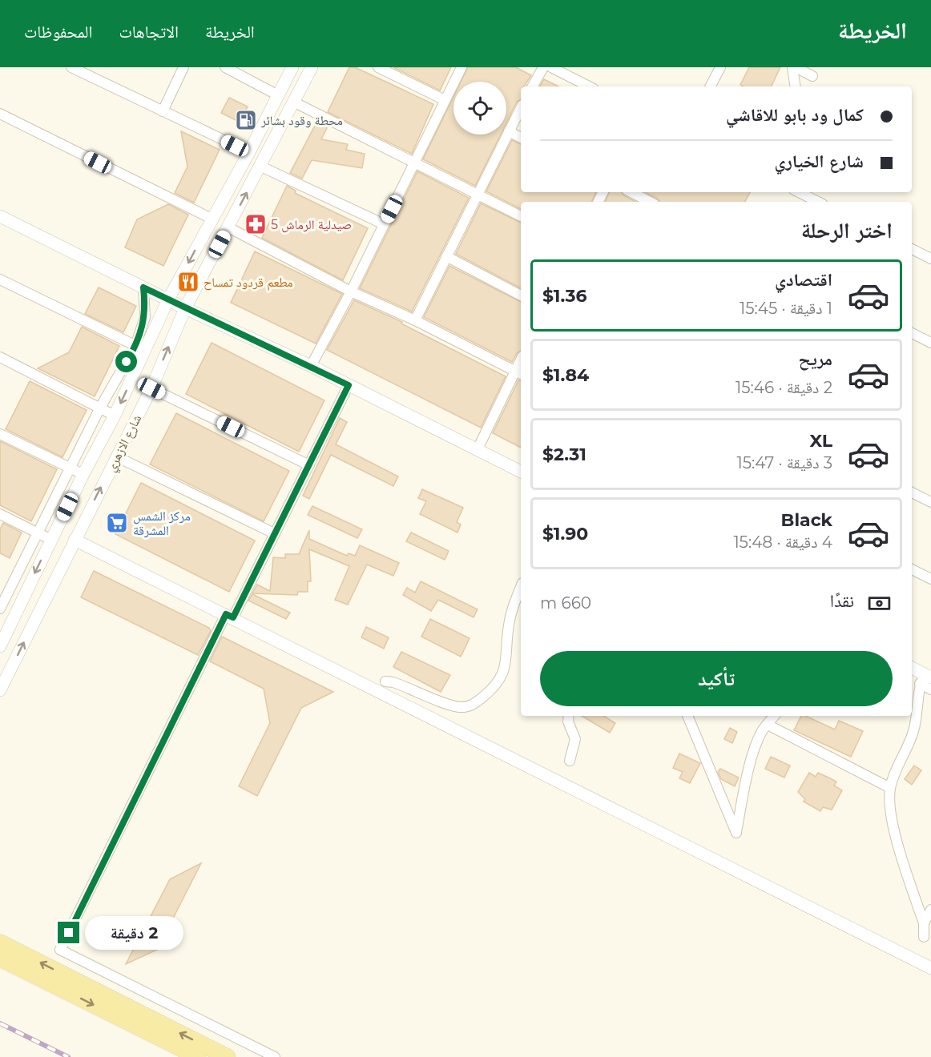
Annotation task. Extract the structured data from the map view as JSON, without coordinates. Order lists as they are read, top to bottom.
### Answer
{
  "streets": {
    "street": ["شارع الازهري"]
  },
  "places": {
    "fuel station": ["محطة وقود بشائر"],
    "pharmacy": ["صيدلية الرماش 5"],
    "restaurant": ["مطعم قردود تمساح"],
    "supermarket": ["مركز الشمس المشرقة"]
  },
  "page": {
    "header": "الخريطة",
    "nav": ["الخريطة", "الاتجاهات", "المحفوظات"],
    "banner": ["كمال ود بابو للاقاشي", "شارع الخياري"],
    "heading": "اختر الرحلة",
    "list": [
      {
        "name": "اقتصادي",
        "note": "1 دقيقة · 15:45",
        "value": "$1.36"
      },
      {
        "name": "مريح",
        "note": "2 دقيقة · 15:46",
        "value": "$1.84"
      },
      {
        "name": "XL",
        "note": "3 دقيقة · 15:47",
        "value": "$2.31"
      },
      {
        "name": "Black",
        "note": "4 دقيقة · 15:48",
        "value": "$1.90"
      }
    ],
    "pay": ["نقدًا", "660 m"],
    "buttons": "تأكيد",
    "bubble": "2 دقيقة"
  }
}
